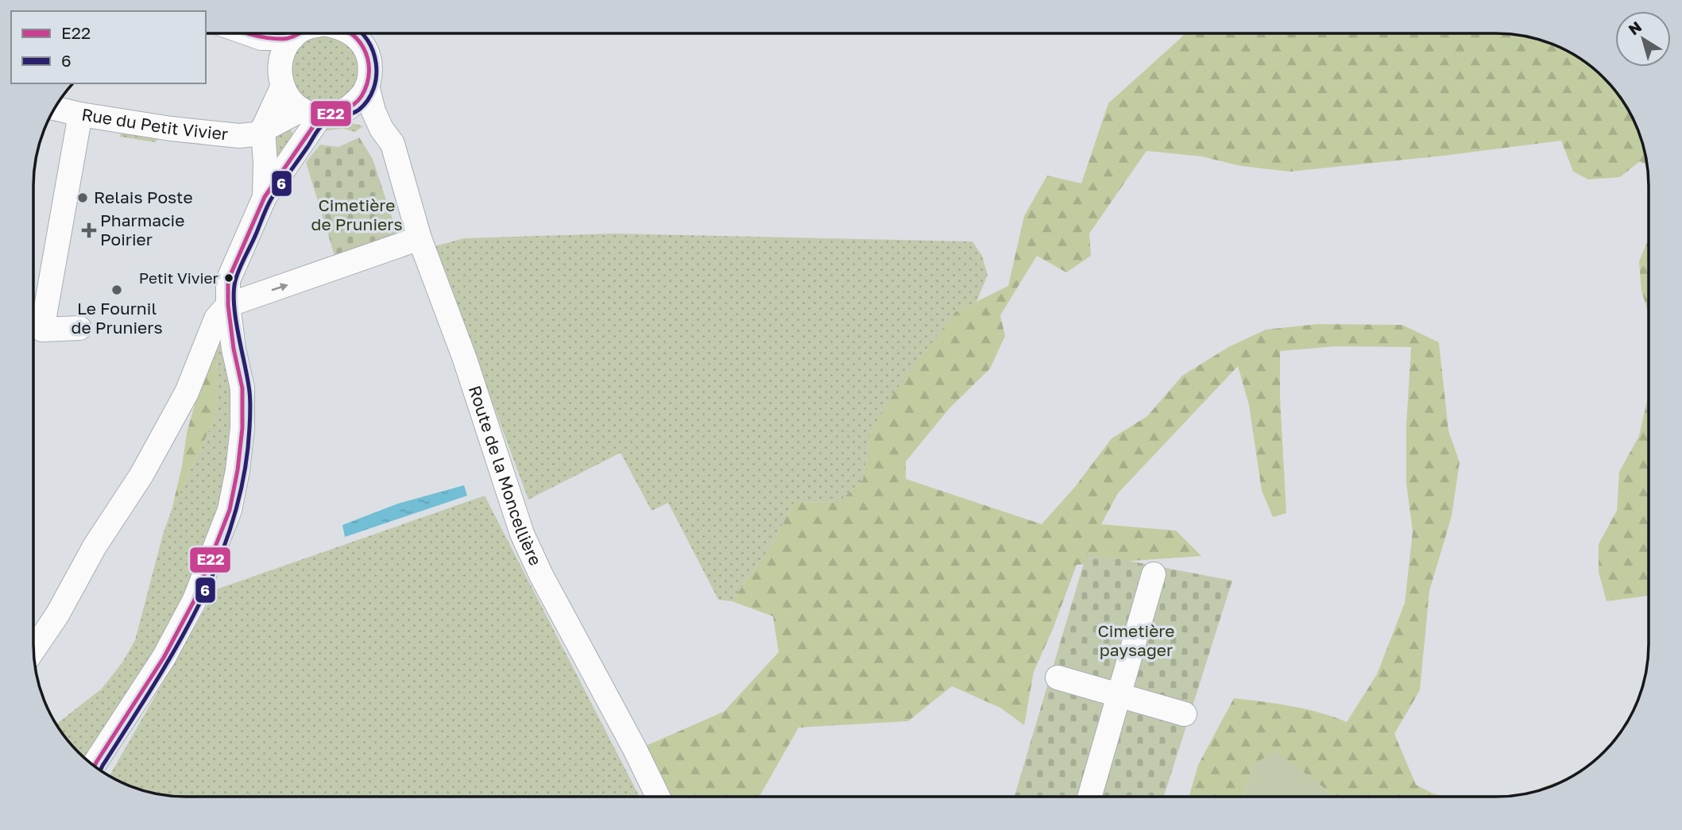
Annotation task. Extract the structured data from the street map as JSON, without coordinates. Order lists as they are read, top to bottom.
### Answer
{
  "streets": {
    "street": ["Rue du Petit Vivier", "Route de la Moncellière"]
  },
  "parks": ["Cimetière de Pruniers", "Cimetière paysager"],
  "places": {
    "other": ["Relais Poste", "Petit Vivier", "Le Fournil de Pruniers"],
    "health": ["Pharmacie Poirier"]
  },
  "lines": ["transit line E22", "transit line 6"],
  "legend": ["E22", "6"],
  "north": "top left"
}
